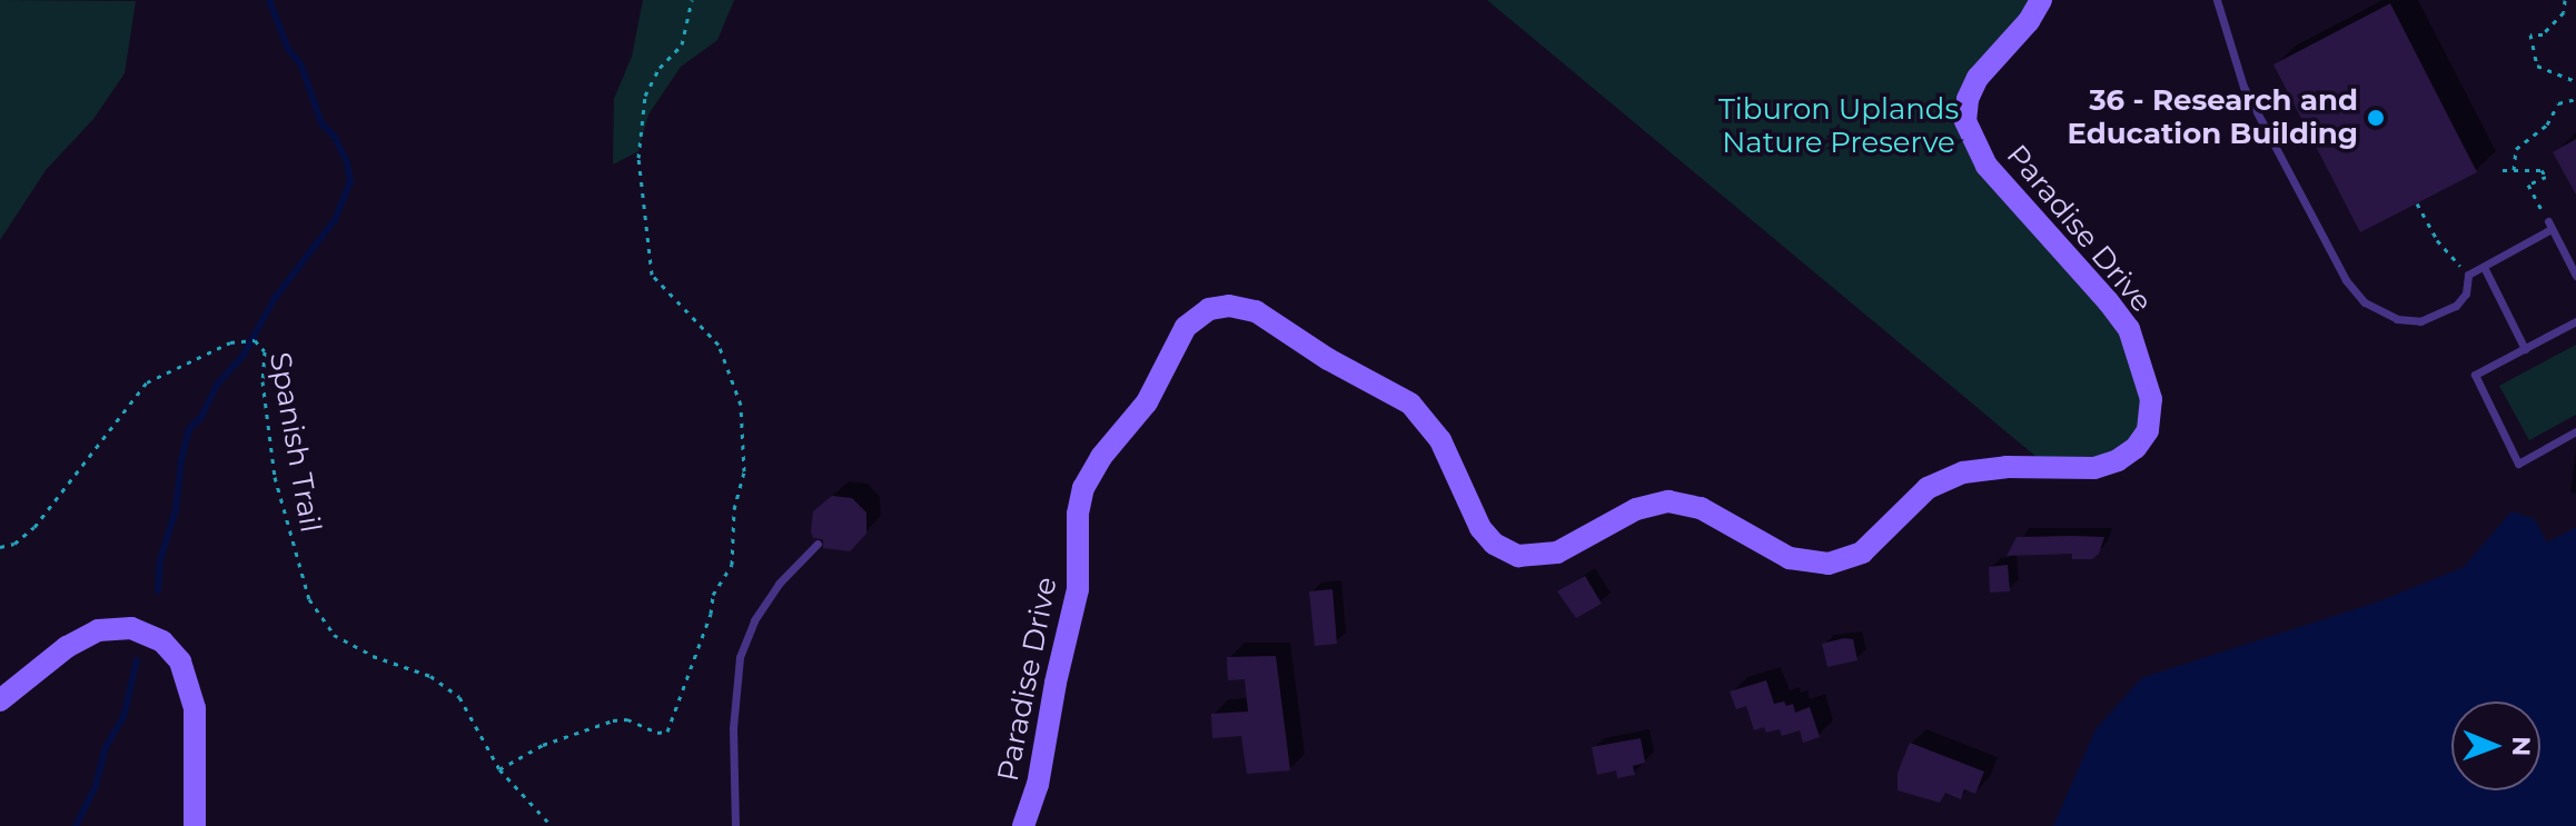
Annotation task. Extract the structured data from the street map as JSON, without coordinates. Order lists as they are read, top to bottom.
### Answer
{
  "streets": {
    "street": ["Paradise Drive"],
    "path": ["Spanish Trail"]
  },
  "parks": ["Tiburon Uplands Nature Preserve"],
  "places": ["36 - Research and Education Building"],
  "north": "right"
}
